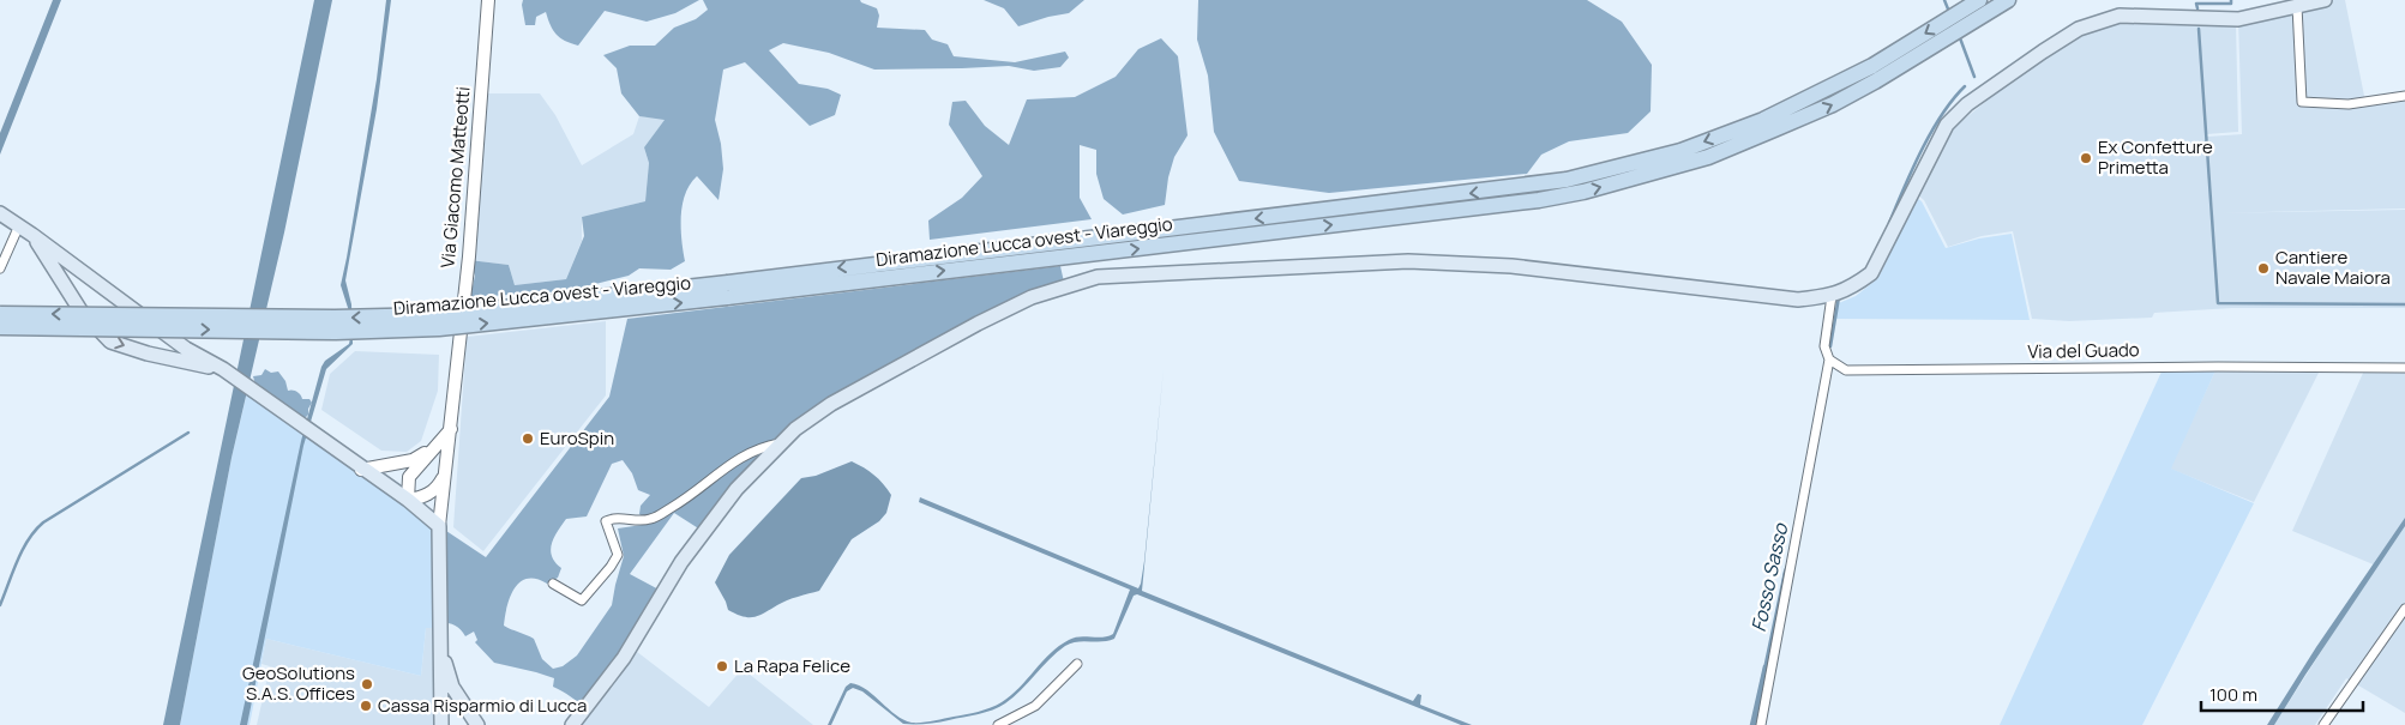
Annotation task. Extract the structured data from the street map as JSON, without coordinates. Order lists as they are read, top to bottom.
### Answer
{
  "streets": {
    "highway": ["Diramazione Lucca ovest - Viareggio"],
    "main road": ["Via Giacomo Matteotti"],
    "street": ["Via del Guado"]
  },
  "water": ["Fosso Sasso"],
  "places": [
    "Ex Confetture Primetta",
    "Cantiere Navale Maiora",
    "EuroSpin",
    "La Rapa Felice",
    "GeoSolutions S.A.S. Offices",
    "Cassa Risparmio di Lucca"
  ],
  "scale_bar": "100 m"
}
